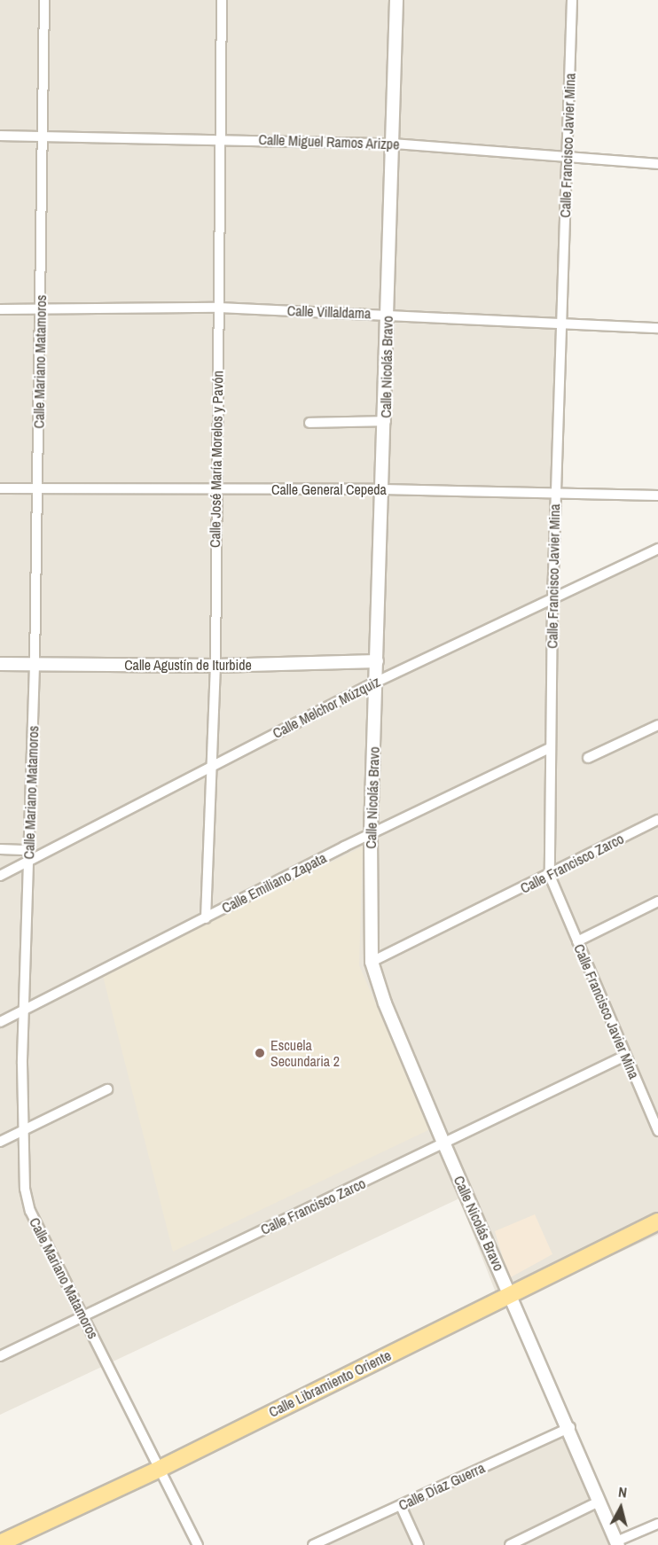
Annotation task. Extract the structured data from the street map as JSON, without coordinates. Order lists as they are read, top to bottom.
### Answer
{
  "streets": {
    "main road": ["Calle Libramiento Oriente"],
    "street": [
      "Calle Miguel Ramos Arizpe",
      "Calle Francisco Javier Mina",
      "Calle Villaldama",
      "Calle Mariano Matamoros",
      "Calle Nicolás Bravo",
      "Calle José María Morelos y Pavón",
      "Calle General Cepeda",
      "Calle Agustín de Iturbide",
      "Calle Melchor Múzquiz",
      "Calle Francisco Zarco",
      "Calle Emiliano Zapata",
      "Calle Díaz Guerra"
    ]
  },
  "crossings": [
    ["Calle Miguel Ramos Arizpe", "Calle Francisco Javier Mina"],
    ["Calle Miguel Ramos Arizpe", "Calle Mariano Matamoros"],
    ["Calle Miguel Ramos Arizpe", "Calle Nicolás Bravo"],
    ["Calle Miguel Ramos Arizpe", "Calle José María Morelos y Pavón"],
    ["Calle Francisco Javier Mina", "Calle Villaldama"],
    ["Calle Francisco Javier Mina", "Calle General Cepeda"],
    ["Calle Francisco Javier Mina", "Calle Melchor Múzquiz"],
    ["Calle Francisco Javier Mina", "Calle Francisco Zarco"],
    ["Calle Francisco Javier Mina", "Calle Emiliano Zapata"],
    ["Calle Villaldama", "Calle Mariano Matamoros"],
    ["Calle Villaldama", "Calle Nicolás Bravo"],
    ["Calle Villaldama", "Calle José María Morelos y Pavón"],
    ["Calle Mariano Matamoros", "Calle General Cepeda"],
    ["Calle Mariano Matamoros", "Calle Agustín de Iturbide"],
    ["Calle Mariano Matamoros", "Calle Melchor Múzquiz"],
    ["Calle Mariano Matamoros", "Calle Francisco Zarco"],
    ["Calle Mariano Matamoros", "Calle Emiliano Zapata"],
    ["Calle Mariano Matamoros", "Calle Libramiento Oriente"],
    ["Calle Nicolás Bravo", "Calle General Cepeda"],
    ["Calle Nicolás Bravo", "Calle Agustín de Iturbide"],
    ["Calle Nicolás Bravo", "Calle Melchor Múzquiz"],
    ["Calle Nicolás Bravo", "Calle Francisco Zarco"],
    ["Calle Nicolás Bravo", "Calle Emiliano Zapata"],
    ["Calle Nicolás Bravo", "Calle Libramiento Oriente"],
    ["Calle Nicolás Bravo", "Calle Díaz Guerra"],
    ["Calle José María Morelos y Pavón", "Calle General Cepeda"],
    ["Calle José María Morelos y Pavón", "Calle Agustín de Iturbide"],
    ["Calle José María Morelos y Pavón", "Calle Melchor Múzquiz"],
    ["Calle José María Morelos y Pavón", "Calle Emiliano Zapata"]
  ],
  "places": ["Escuela Secundaria 2"],
  "north": "top"
}
